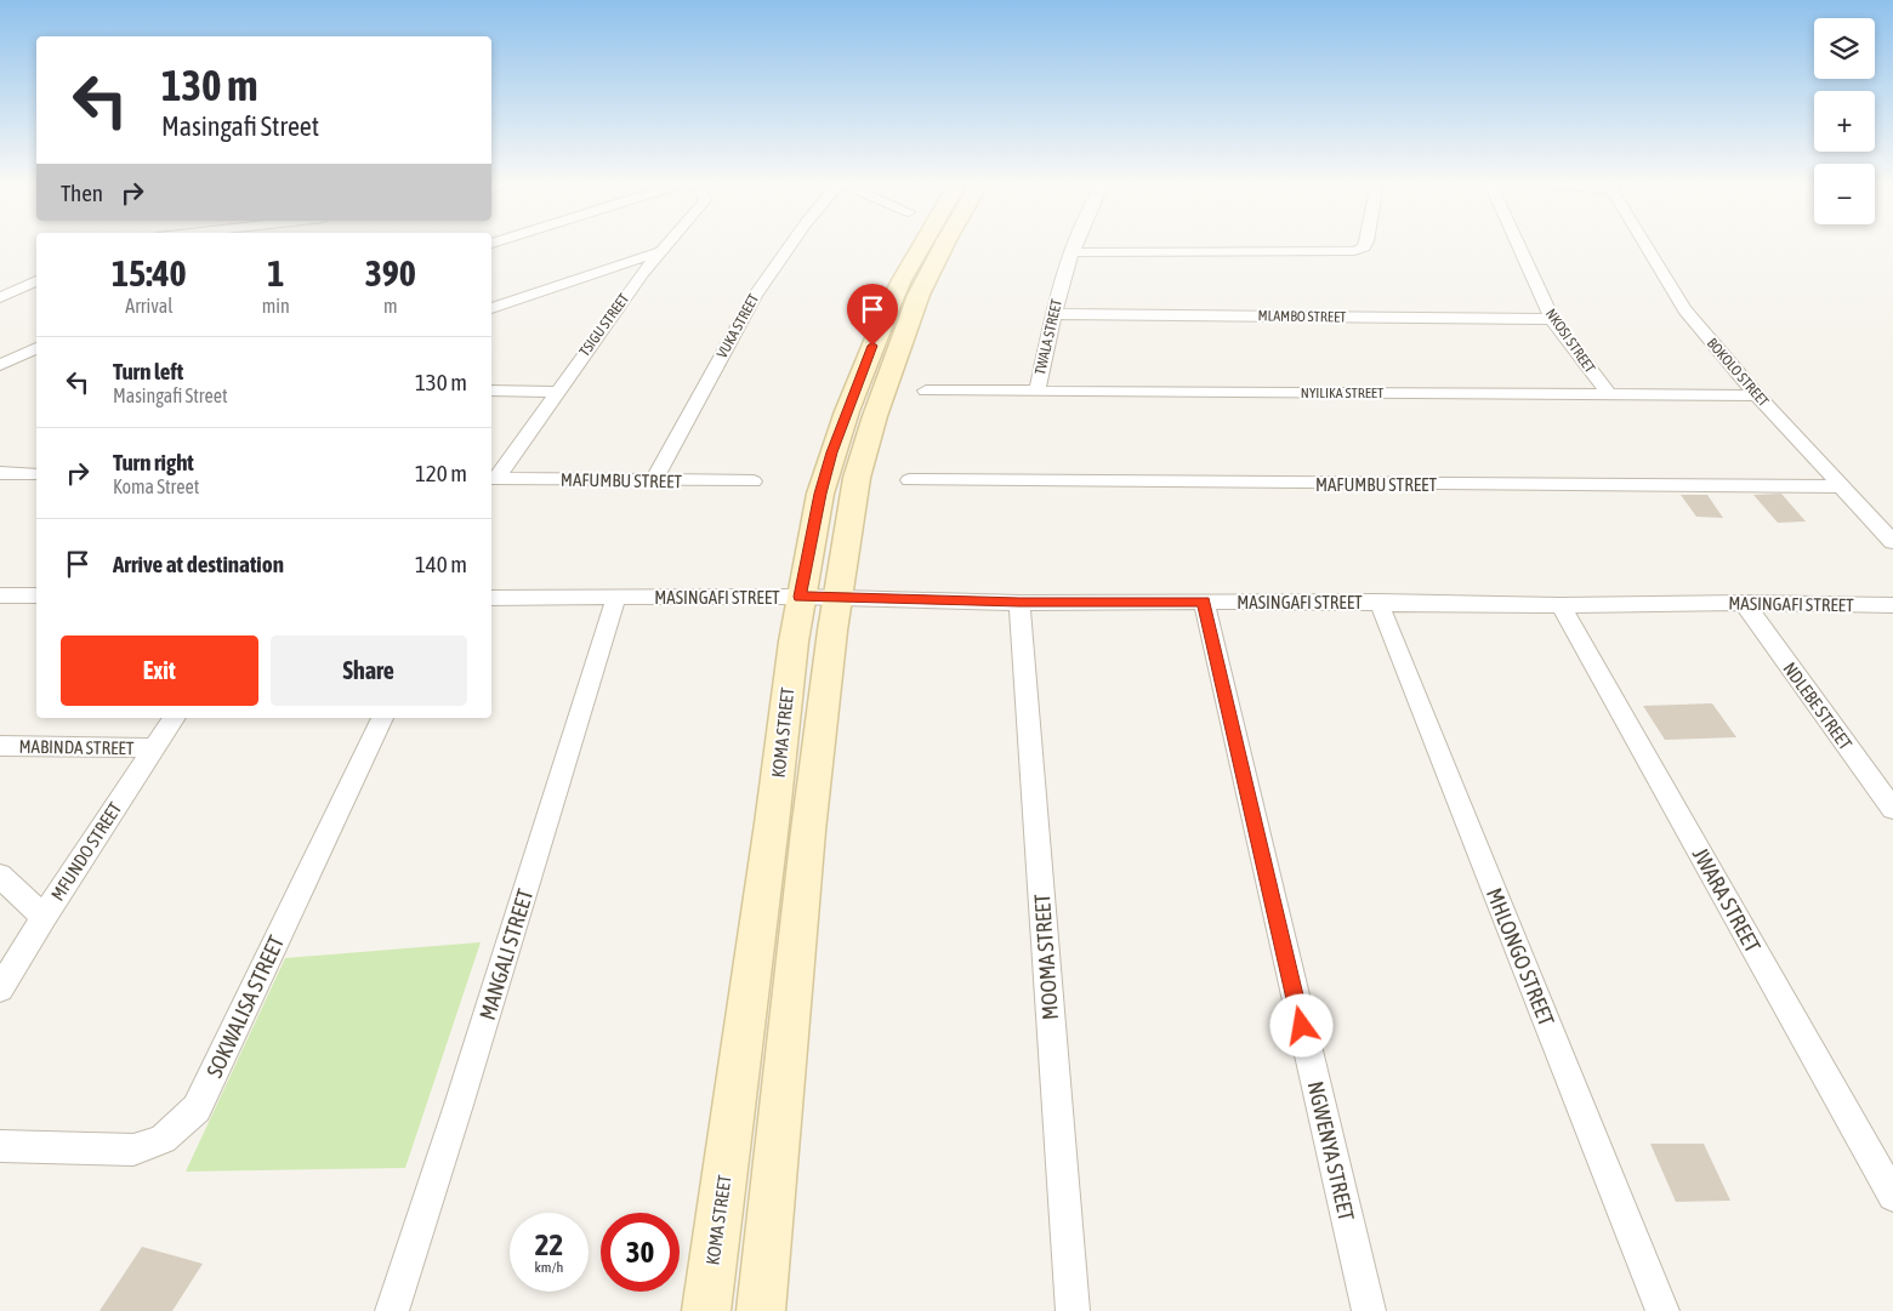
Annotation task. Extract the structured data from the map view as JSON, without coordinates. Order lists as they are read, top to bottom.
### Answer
{
  "streets": {
    "main road": ["KOMA STREET"],
    "street": [
      "MLAMBO STREET",
      "TSIGU STREET",
      "VUKA STREET",
      "TWALA STREET",
      "NKOSI STREET",
      "BOKOLO STREET",
      "NYILIKA STREET",
      "MAFUMBU STREET",
      "MASINGAFI STREET",
      "NDLEBE STREET",
      "MABINDA STREET",
      "MFUNDO STREET",
      "JWARA STREET",
      "MANGALI STREET",
      "MOOMA STREET",
      "MHLONGO STREET",
      "SOKWALISA STREET",
      "NGWENYA STREET"
    ]
  },
  "crossings": [
    ["MLAMBO STREET", "TWALA STREET"],
    ["MLAMBO STREET", "NKOSI STREET"],
    ["TSIGU STREET", "MAFUMBU STREET"],
    ["VUKA STREET", "MAFUMBU STREET"],
    ["TWALA STREET", "NYILIKA STREET"],
    ["NKOSI STREET", "NYILIKA STREET"],
    ["BOKOLO STREET", "NYILIKA STREET"],
    ["BOKOLO STREET", "MAFUMBU STREET"],
    ["MASINGAFI STREET", "NDLEBE STREET"],
    ["MASINGAFI STREET", "KOMA STREET"],
    ["MASINGAFI STREET", "JWARA STREET"],
    ["MASINGAFI STREET", "MANGALI STREET"],
    ["MASINGAFI STREET", "MOOMA STREET"],
    ["MASINGAFI STREET", "MHLONGO STREET"],
    ["MASINGAFI STREET", "NGWENYA STREET"],
    ["MABINDA STREET", "MFUNDO STREET"]
  ],
  "page": {
    "map_buttons": ["+", "−"],
    "turn": ["130 m", "Masingafi Street"],
    "then": "Then",
    "eta": [
      "15:40",
      "Arrival",
      "1",
      "min",
      "390",
      "m"
    ],
    "list": [
      {
        "name": "Turn left",
        "note": "Masingafi Street",
        "value": "130 m"
      },
      {
        "name": "Turn right",
        "note": "Koma Street",
        "value": "120 m"
      },
      {
        "name": "Arrive at destination",
        "value": "140 m"
      }
    ],
    "buttons": ["Exit", "Share"],
    "speed": "22 km/h",
    "limit": "30"
  }
}
